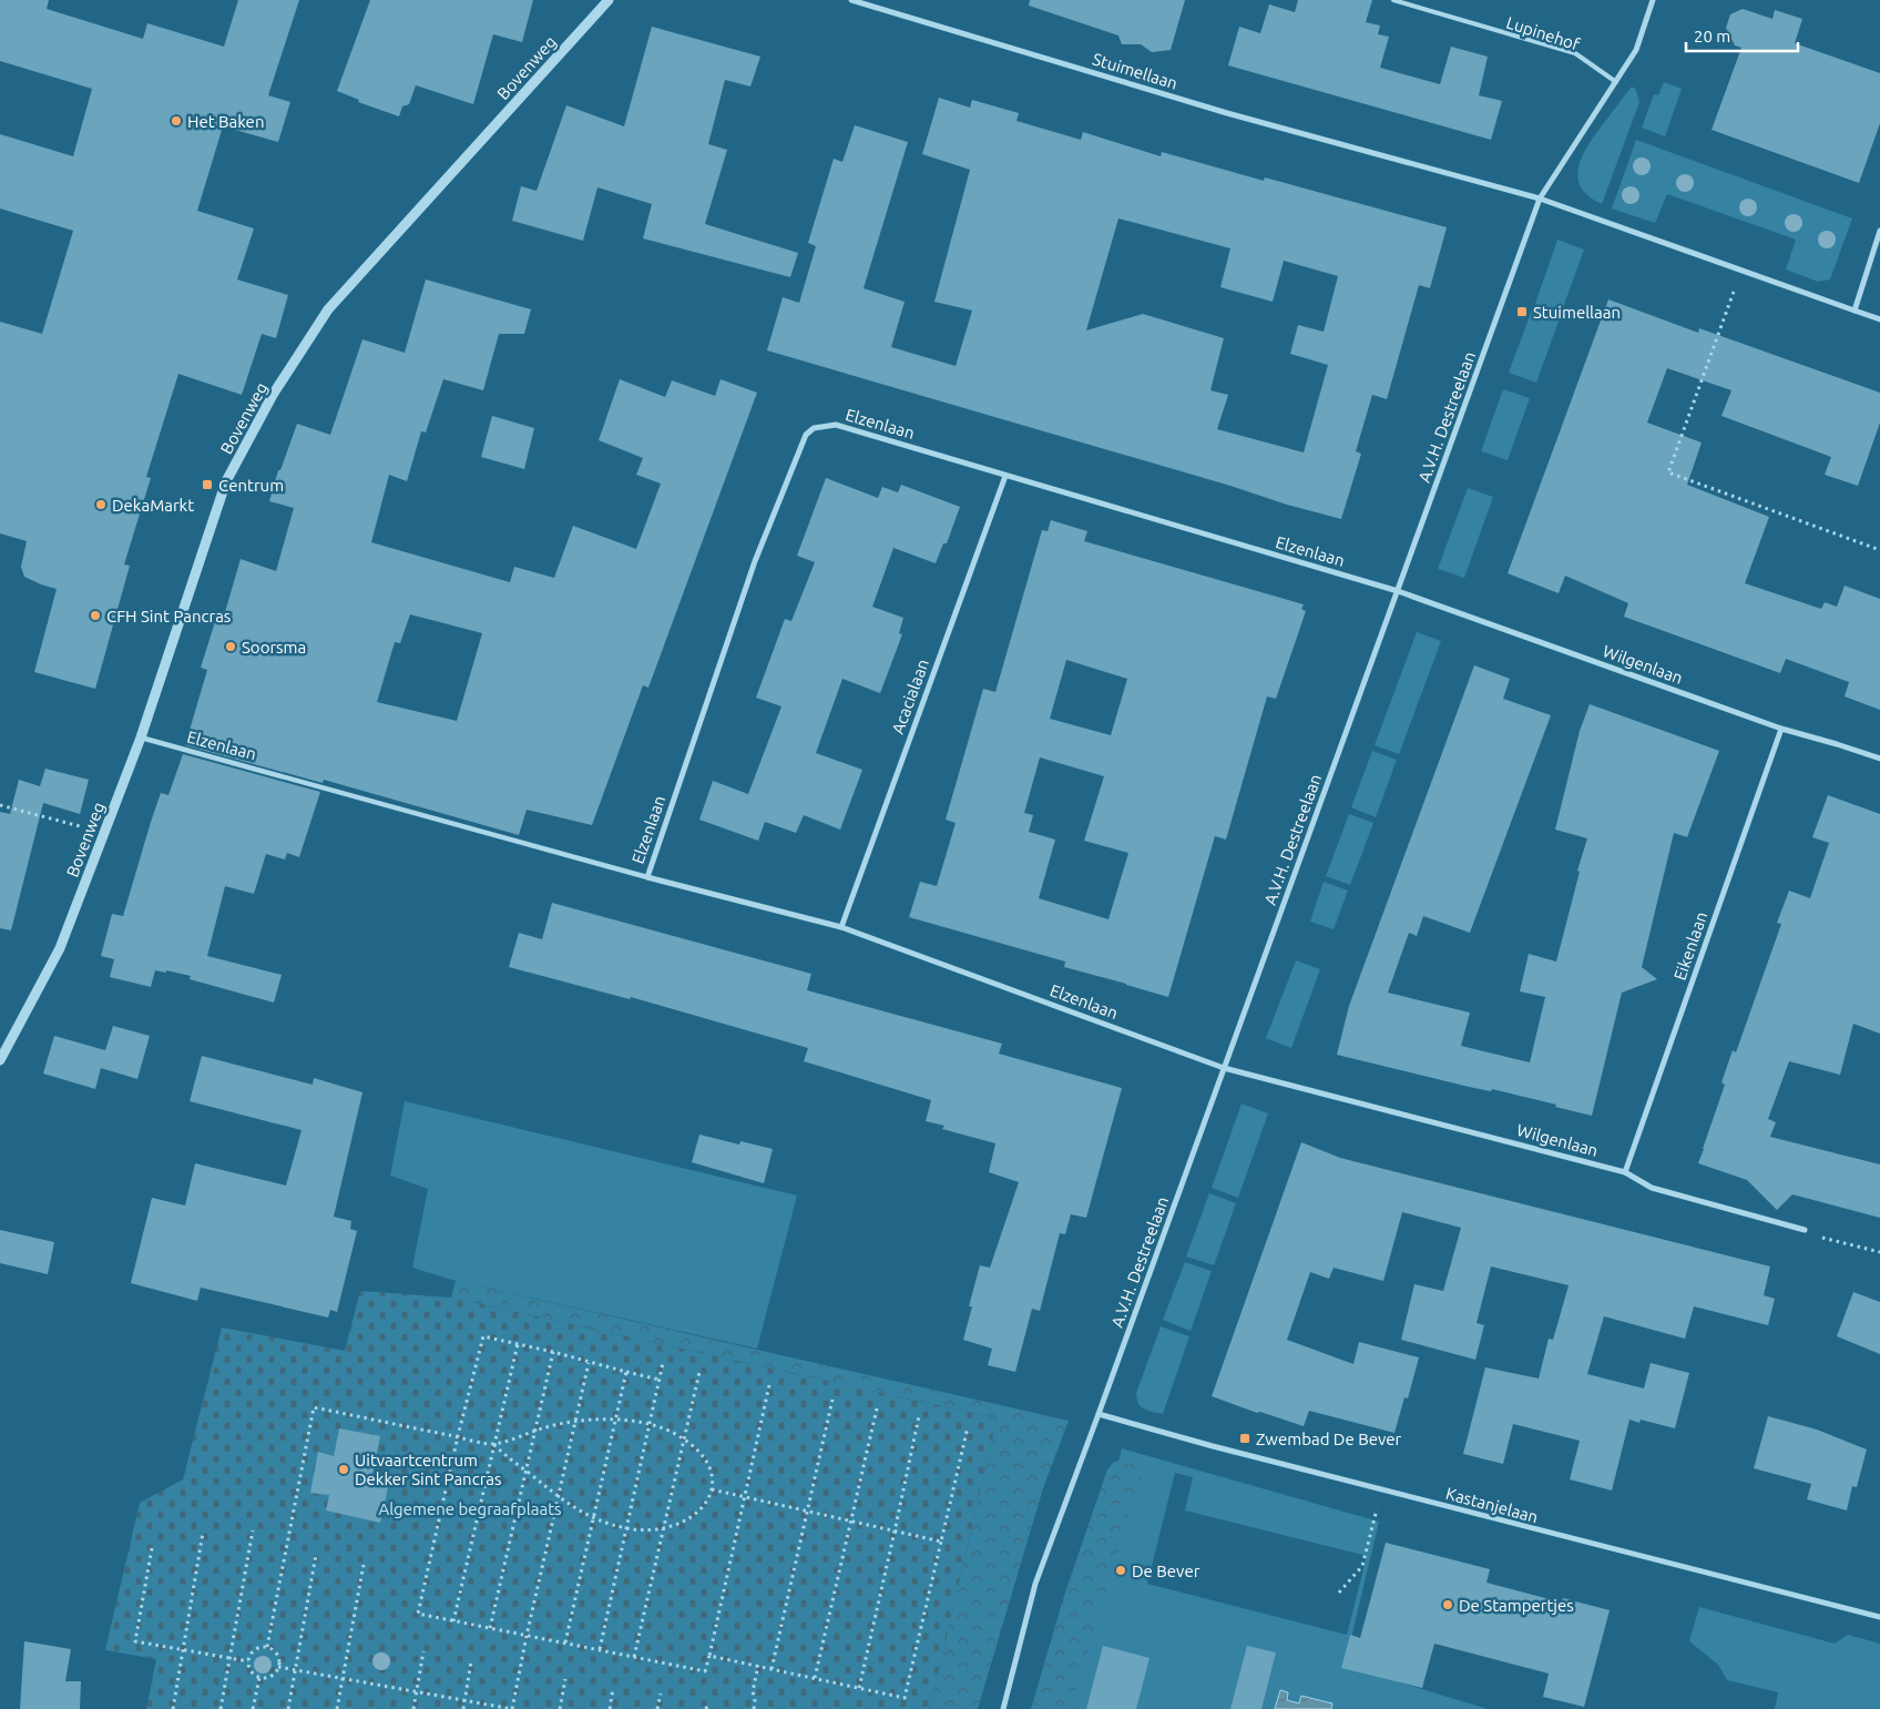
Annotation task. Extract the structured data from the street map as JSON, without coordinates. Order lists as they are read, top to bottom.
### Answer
{
  "streets": {
    "street": [
      "Bovenweg",
      "Stuimellaan",
      "A.V.H. Destreelaan",
      "Elzenlaan",
      "Wilgenlaan",
      "Acacialaan",
      "Eikenlaan",
      "Kastanjelaan"
    ],
    "lane": ["Lupinehof"]
  },
  "crossings": [
    ["Lupinehof", "A.V.H. Destreelaan"],
    ["Bovenweg", "Elzenlaan"],
    ["Stuimellaan", "A.V.H. Destreelaan"],
    ["A.V.H. Destreelaan", "Elzenlaan"],
    ["A.V.H. Destreelaan", "Wilgenlaan"],
    ["A.V.H. Destreelaan", "Kastanjelaan"],
    ["Elzenlaan", "Wilgenlaan"],
    ["Elzenlaan", "Acacialaan"],
    ["Wilgenlaan", "Eikenlaan"]
  ],
  "parks": ["Algemene begraafplaats"],
  "places": {
    "other": [
      "Het Baken",
      "DekaMarkt",
      "CFH Sint Pancras",
      "Soorsma",
      "Uitvaartcentrum Dekker Sint Pancras",
      "De Bever",
      "De Stampertjes"
    ],
    "transit": ["Stuimellaan", "Centrum", "Zwembad De Bever"]
  },
  "scale_bar": "20 m"
}
